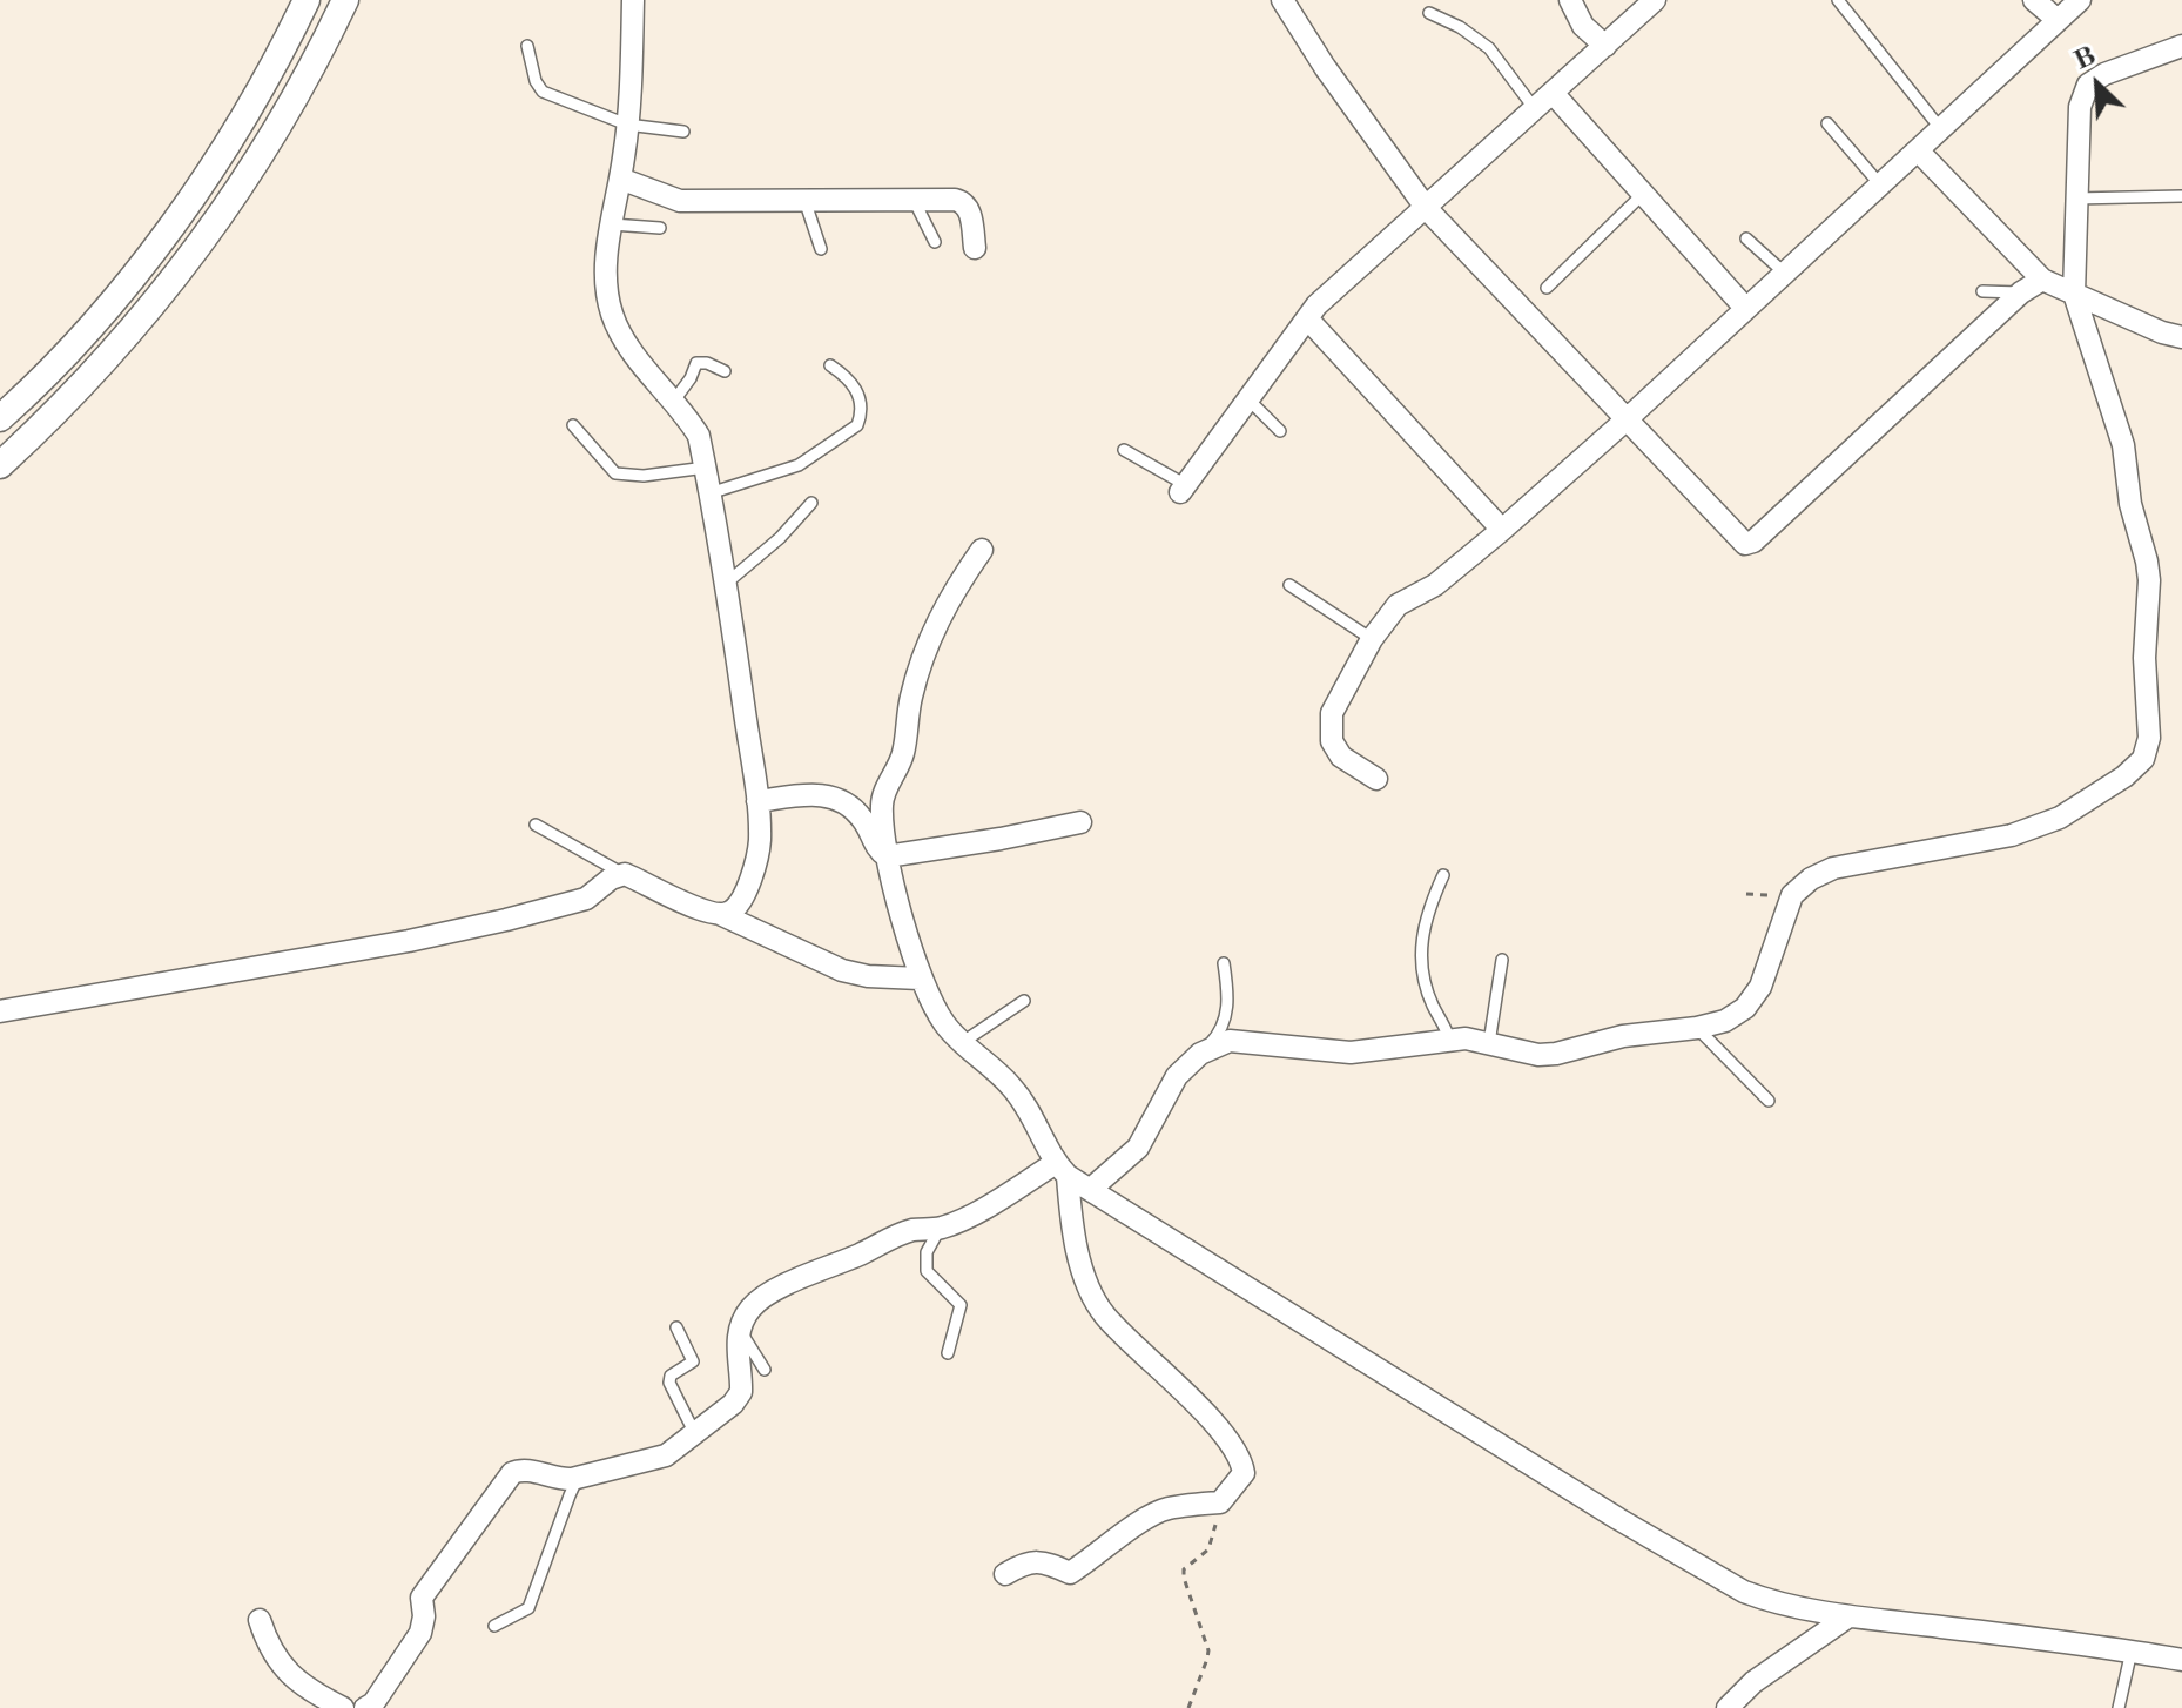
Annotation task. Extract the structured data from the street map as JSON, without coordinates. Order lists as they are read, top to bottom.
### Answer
{
  "north": "top left"
}
